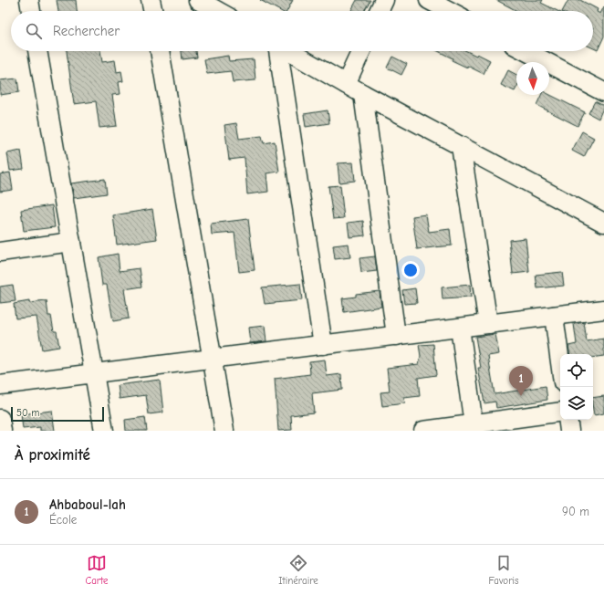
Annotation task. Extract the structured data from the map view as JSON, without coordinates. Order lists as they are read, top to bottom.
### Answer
{
  "scale_bar": "50 m",
  "north": "bottom",
  "page": {
    "search": "Rechercher",
    "pins": "1",
    "scale": "50 m",
    "heading": "À proximité",
    "list": [
      {
        "mark": "1",
        "name": "Ahbaboul-lah",
        "note": "École",
        "value": "90 m"
      }
    ],
    "nav": ["Carte", "Itinéraire", "Favoris"]
  }
}
